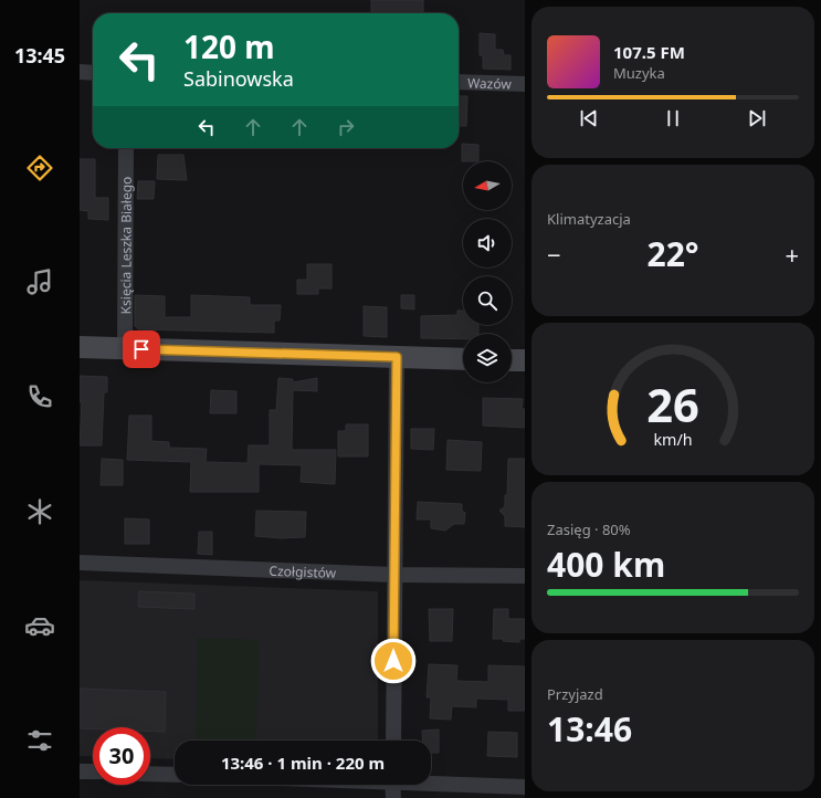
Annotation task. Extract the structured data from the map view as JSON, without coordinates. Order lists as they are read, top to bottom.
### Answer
{
  "streets": {
    "street": ["Wazów", "Księcia Leszka Białego", "Czołgistów"]
  },
  "north": "left",
  "page": {
    "tabs": "13:45",
    "turn": ["120 m", "Sabinowska"],
    "song": ["107.5 FM", "Muzyka"],
    "tile": [
      "Klimatyzacja",
      ["Zasięg · 80%", "400 km"],
      ["Przyjazd", "13:46"]
    ],
    "heat": ["−", "22°", "+"],
    "limit": "30",
    "trip": "13:46 · 1 min · 220 m",
    "gauge": ["26", "km/h"]
  }
}
